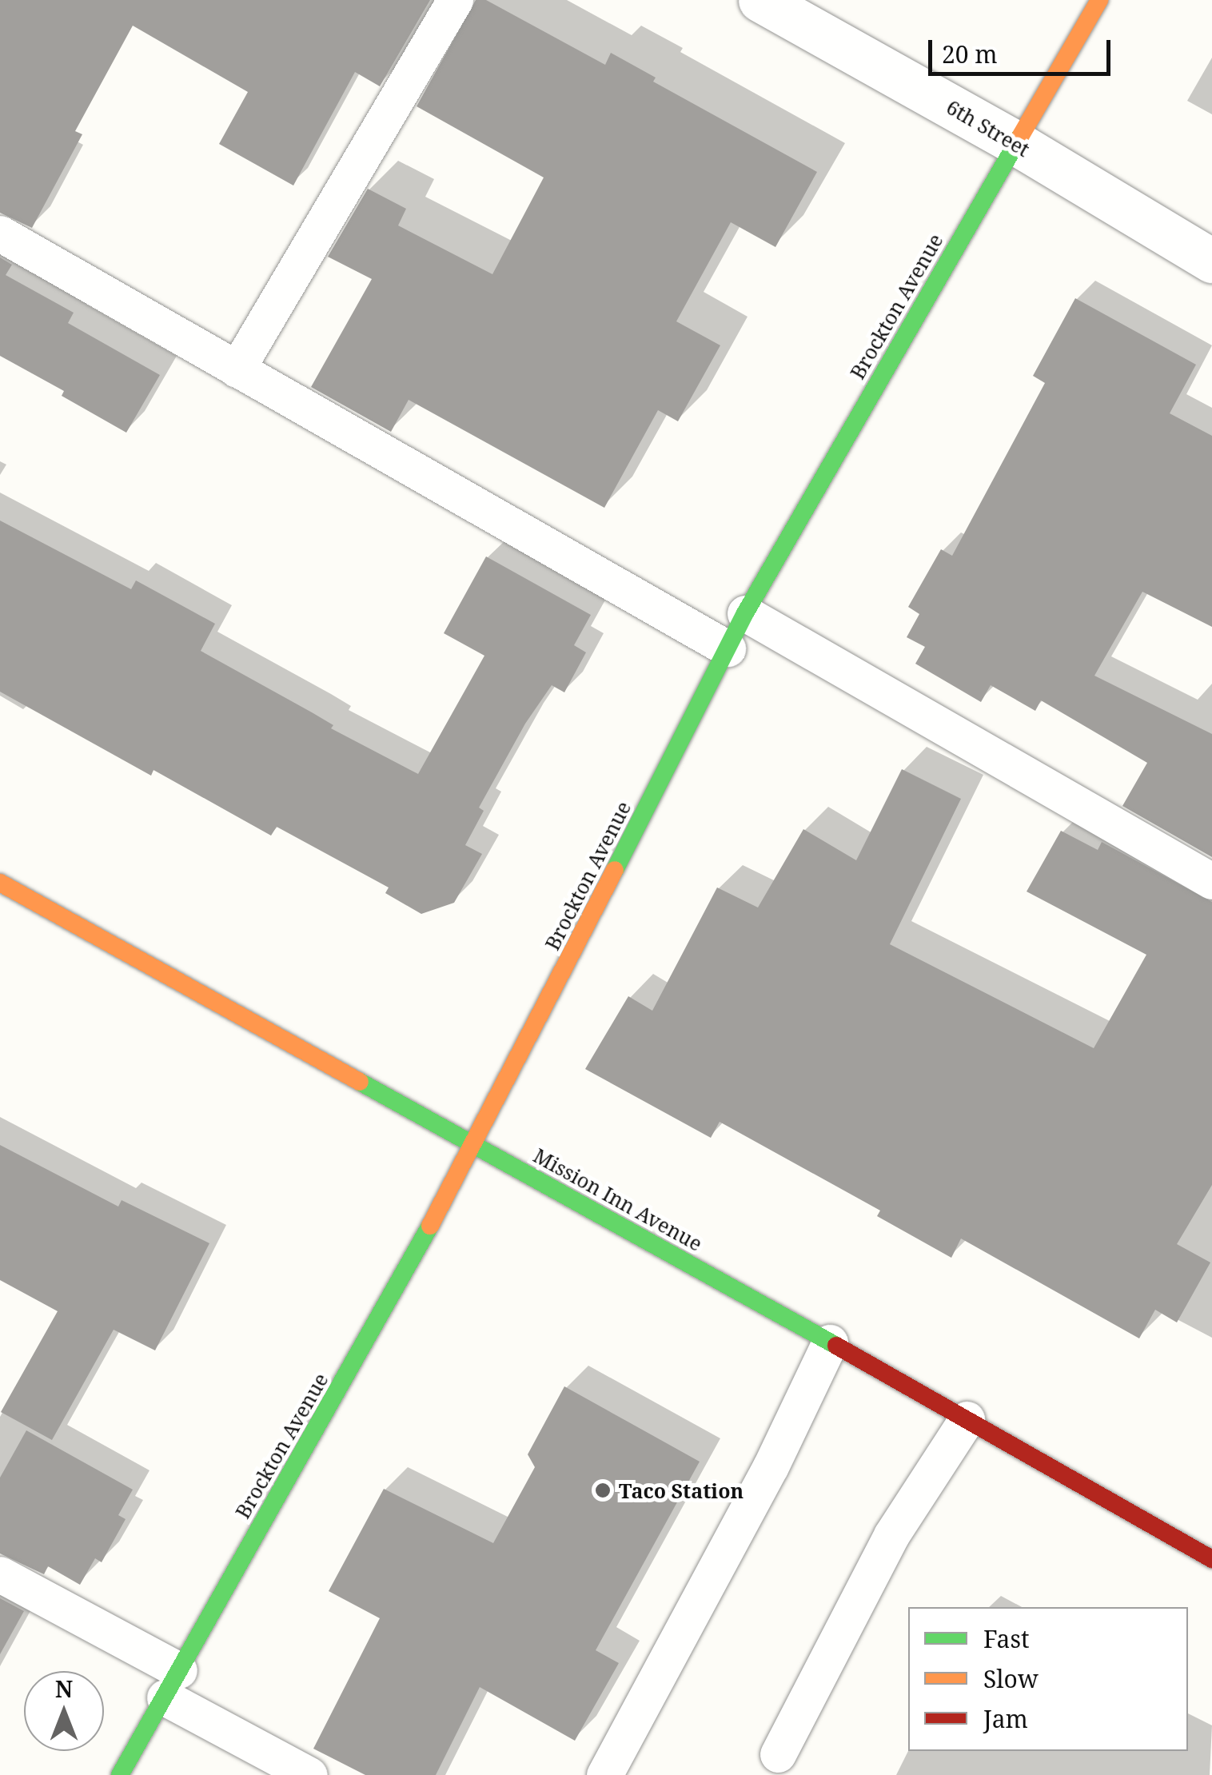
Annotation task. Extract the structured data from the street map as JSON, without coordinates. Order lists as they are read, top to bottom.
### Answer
{
  "streets": {
    "main road": ["Brockton Avenue", "Mission Inn Avenue"],
    "street": ["6th Street"]
  },
  "crossings": [
    ["6th Street", "Brockton Avenue"],
    ["Brockton Avenue", "Mission Inn Avenue"]
  ],
  "places": ["Taco Station"],
  "legend": ["Fast", "Slow", "Jam"],
  "scale_bar": "20 m",
  "north": "top"
}
